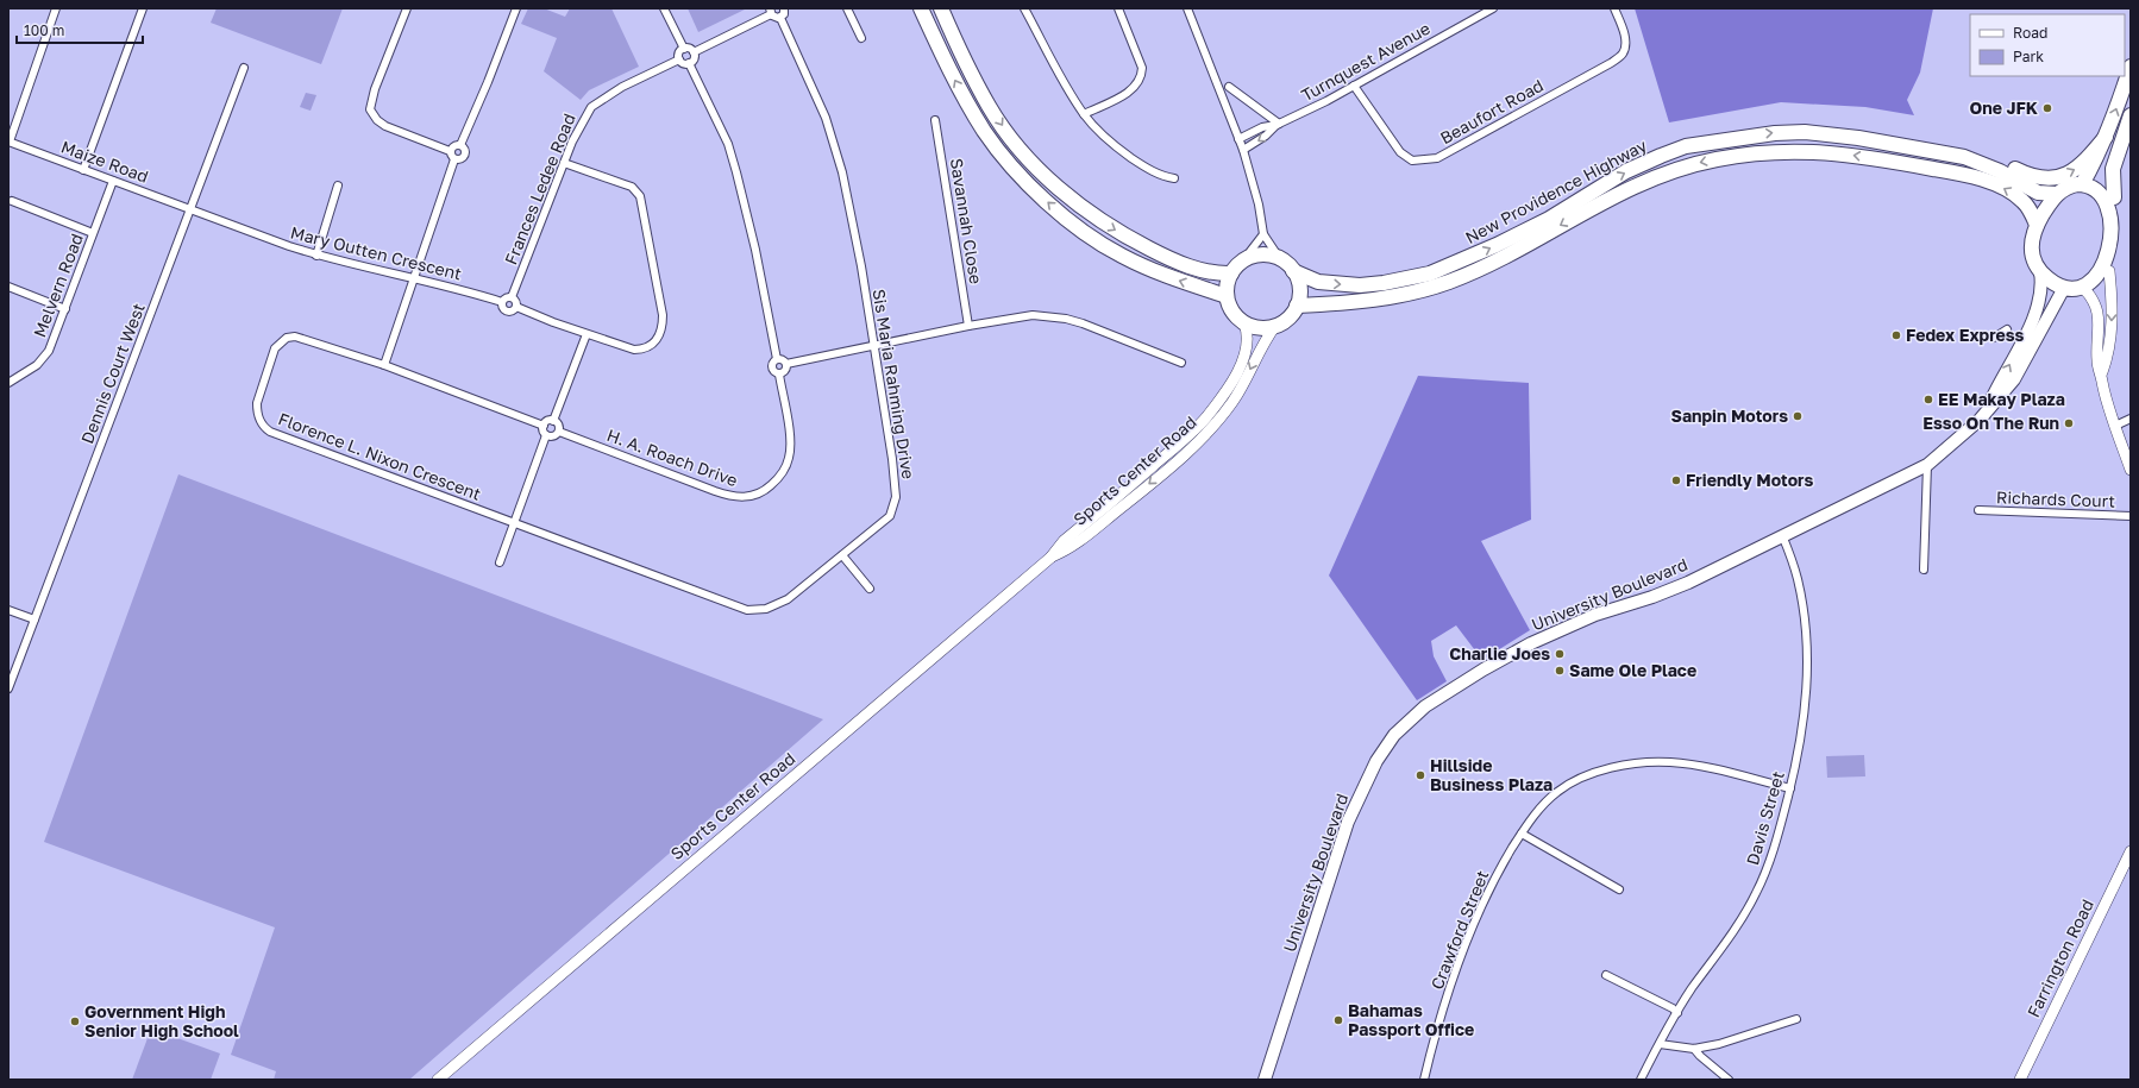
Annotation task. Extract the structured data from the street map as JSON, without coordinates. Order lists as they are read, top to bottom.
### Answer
{
  "streets": {
    "highway": ["New Providence Highway"],
    "main road": ["Sports Center Road", "University Boulevard", "Farrington Road"],
    "street": [
      "Turnquest Avenue",
      "Beaufort Road",
      "Maize Road",
      "Frances Ledee Road",
      "Savannah Close",
      "Mary Outten Crescent",
      "Melvern Road",
      "Dennis Court West",
      "Sis Maria Rahming Drive",
      "Florence L. Nixon Crescent",
      "H. A. Roach Drive",
      "Richards Court",
      "Davis Street",
      "Crawford Street"
    ]
  },
  "crossings": [
    ["Turnquest Avenue", "Beaufort Road"],
    ["Maize Road", "Mary Outten Crescent"],
    ["Maize Road", "Melvern Road"],
    ["Maize Road", "Dennis Court West"],
    ["Frances Ledee Road", "Mary Outten Crescent"],
    ["New Providence Highway", "Sports Center Road"],
    ["Mary Outten Crescent", "Dennis Court West"],
    ["Sis Maria Rahming Drive", "Florence L. Nixon Crescent"],
    ["Florence L. Nixon Crescent", "H. A. Roach Drive"],
    ["University Boulevard", "Davis Street"],
    ["Davis Street", "Crawford Street"]
  ],
  "places": [
    "One JFK",
    "Fedex Express",
    "EE Makay Plaza",
    "Sanpin Motors",
    "Esso On The Run",
    "Friendly Motors",
    "Charlie Joes",
    "Same Ole Place",
    "Hillside Business Plaza",
    "Bahamas Passport Office",
    "Government High Senior High School"
  ],
  "legend": ["Road", "Park"],
  "scale_bar": "100 m"
}
